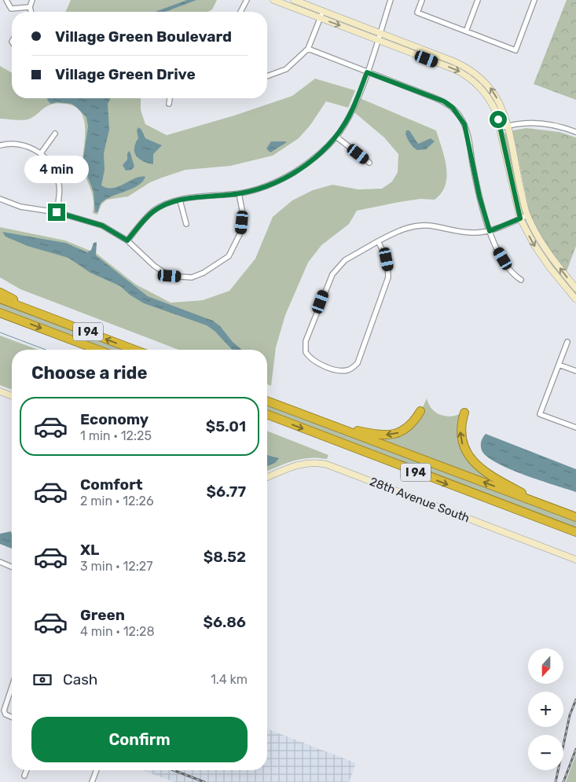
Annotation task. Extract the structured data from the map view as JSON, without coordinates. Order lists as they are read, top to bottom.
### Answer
{
  "streets": {
    "highway": ["I 94"],
    "street": ["28th Avenue South"]
  },
  "north": "bottom",
  "page": {
    "banner": ["Village Green Boulevard", "Village Green Drive"],
    "bubble": "4 min",
    "heading": "Choose a ride",
    "list": [
      {
        "name": "Economy",
        "note": "1 min · 12:25",
        "value": "$5.01"
      },
      {
        "name": "Comfort",
        "note": "2 min · 12:26",
        "value": "$6.77"
      },
      {
        "name": "XL",
        "note": "3 min · 12:27",
        "value": "$8.52"
      },
      {
        "name": "Green",
        "note": "4 min · 12:28",
        "value": "$6.86"
      }
    ],
    "map_buttons": ["+", "−"],
    "pay": ["Cash", "1.4 km"],
    "buttons": "Confirm"
  }
}
